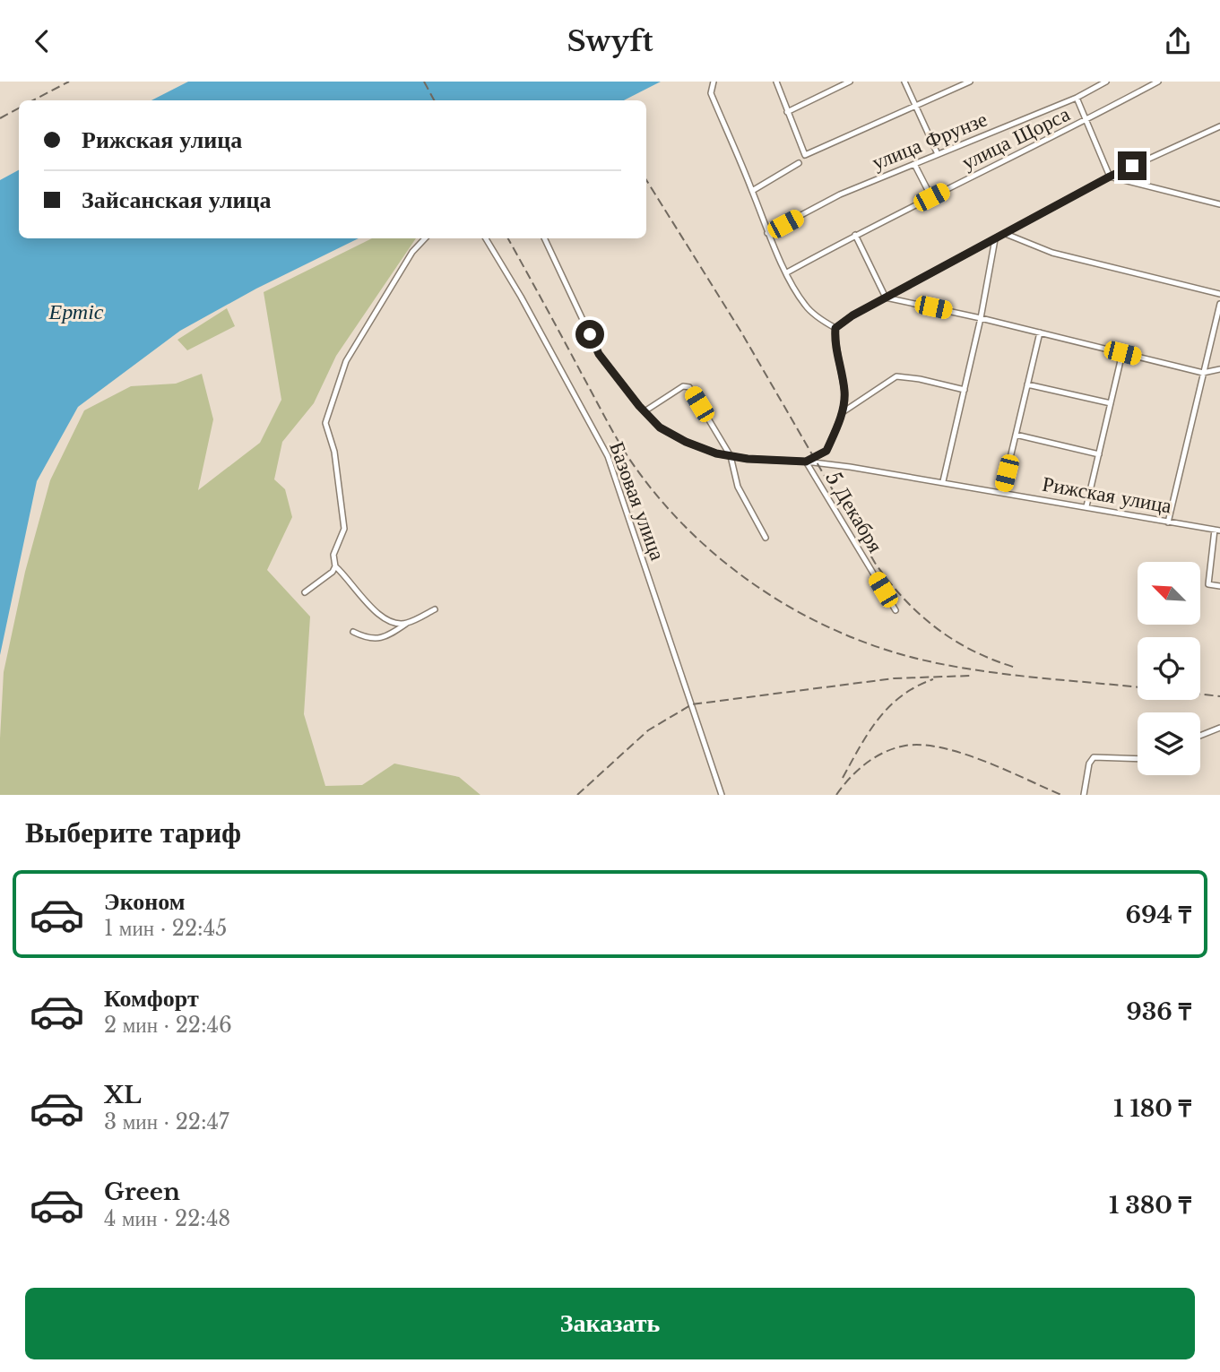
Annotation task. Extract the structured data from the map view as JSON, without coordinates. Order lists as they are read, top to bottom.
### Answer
{
  "streets": {
    "street": [
      "улица Щорса",
      "улица Фрунзе",
      "Рижская улица",
      "Базовая улица",
      "5 Декабря"
    ]
  },
  "crossings": [
    ["Рижская улица", "5 Декабря"]
  ],
  "water": ["Ертіс"],
  "north": "top left",
  "page": {
    "header": "Swyft",
    "banner": ["Рижская улица", "Зайсанская улица"],
    "heading": "Выберите тариф",
    "list": [
      {
        "name": "Эконом",
        "note": "1 мин · 22:45",
        "value": "694 ₸"
      },
      {
        "name": "Комфорт",
        "note": "2 мин · 22:46",
        "value": "936 ₸"
      },
      {
        "name": "XL",
        "note": "3 мин · 22:47",
        "value": "1 180 ₸"
      },
      {
        "name": "Green",
        "note": "4 мин · 22:48",
        "value": "1 380 ₸"
      }
    ],
    "buttons": "Заказать"
  }
}
